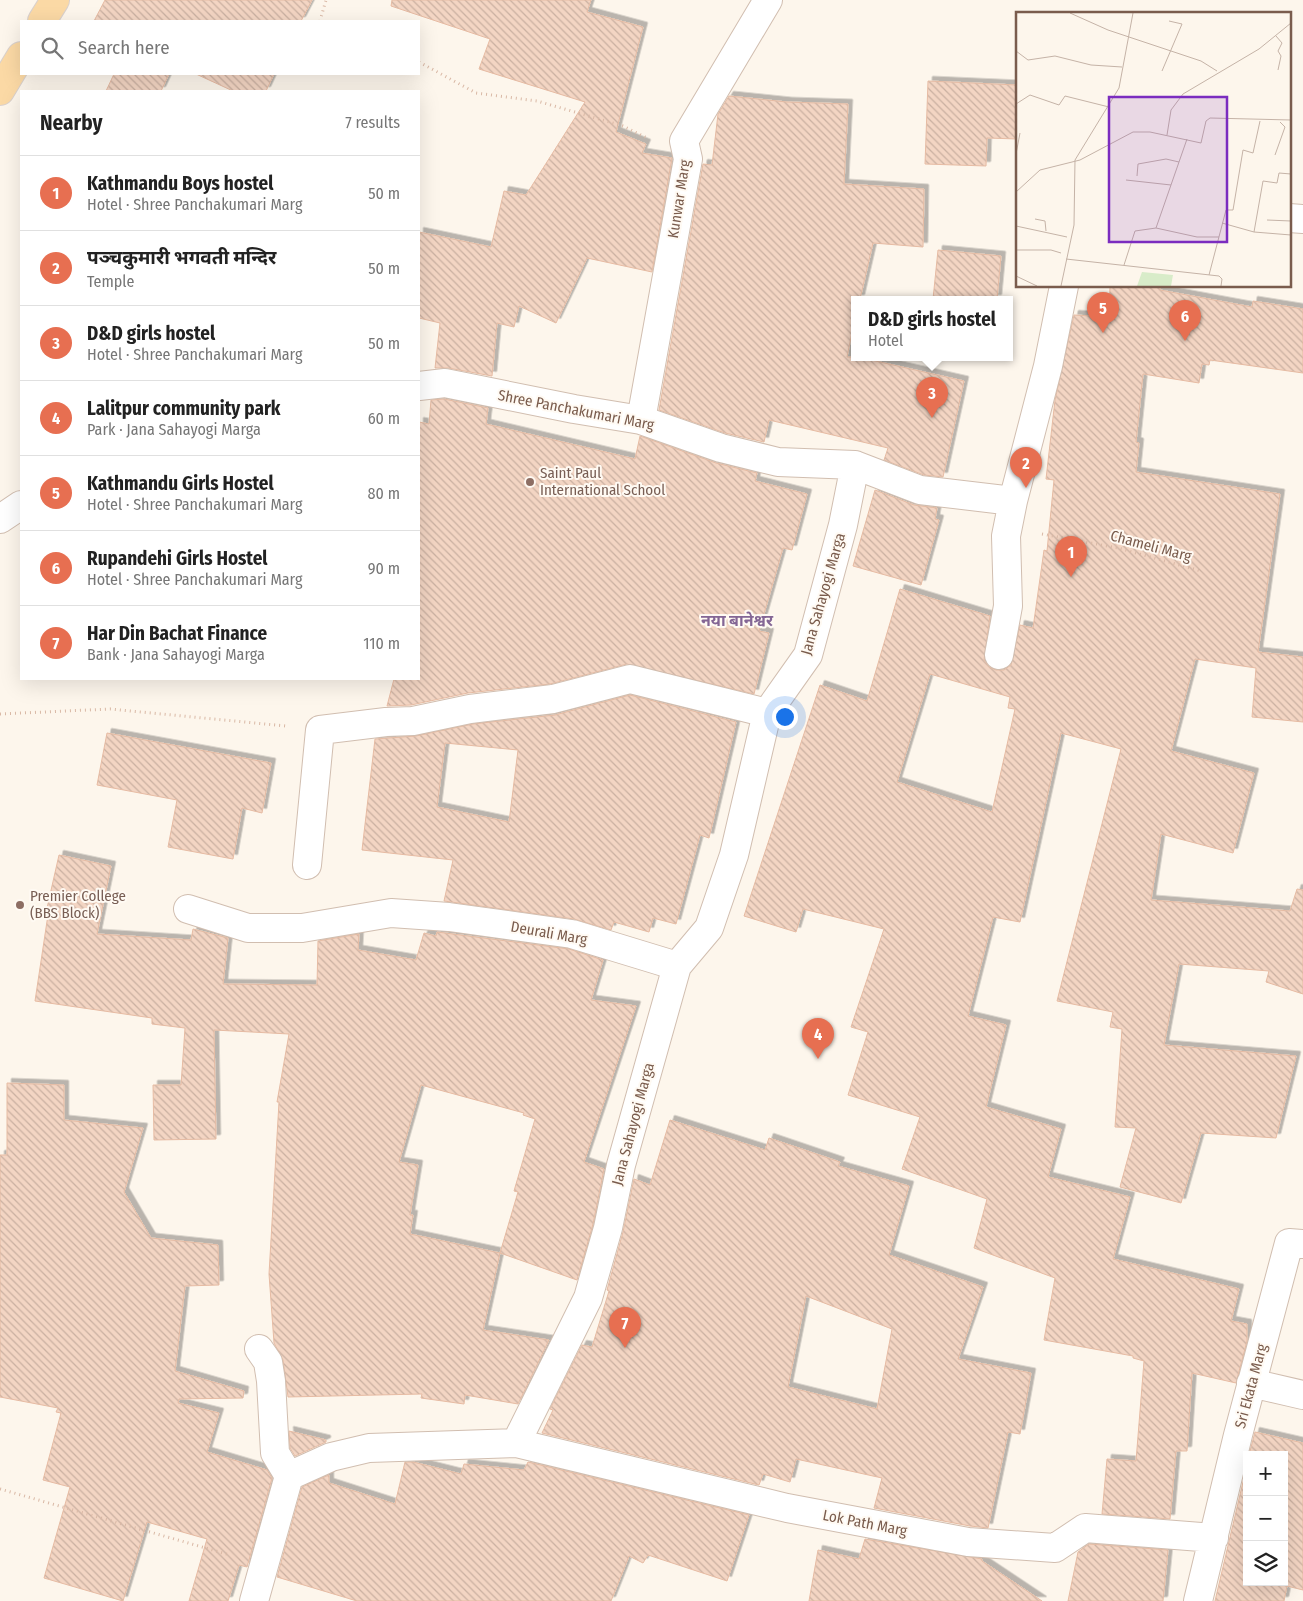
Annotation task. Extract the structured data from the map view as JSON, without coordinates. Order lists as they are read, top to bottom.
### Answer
{
  "streets": {
    "street": [
      "Kunwar Marg",
      "Shree Panchakumari Marg",
      "Jana Sahayogi Marga",
      "Deurali Marg",
      "Sri Ekata Marg",
      "Lok Path Marg"
    ],
    "path": ["Chameli Marg"]
  },
  "crossings": [
    ["Kunwar Marg", "Shree Panchakumari Marg"],
    ["Shree Panchakumari Marg", "Jana Sahayogi Marga"],
    ["Jana Sahayogi Marga", "Deurali Marg"],
    ["Jana Sahayogi Marga", "Lok Path Marg"],
    ["Sri Ekata Marg", "Lok Path Marg"]
  ],
  "districts": ["नया बानेश्वर"],
  "places": ["Saint Paul International School", "Premier College (BBS Block)"],
  "page": {
    "search": "Search here",
    "heading": ["Nearby", "7 results"],
    "list": [
      {
        "mark": "1",
        "name": "Kathmandu Boys hostel",
        "note": "Hotel · Shree Panchakumari Marg",
        "value": "50 m"
      },
      {
        "mark": "2",
        "name": "पञ्चकुमारी भगवती मन्दिर",
        "note": "Temple",
        "value": "50 m"
      },
      {
        "mark": "3",
        "name": "D&D girls hostel",
        "note": "Hotel · Shree Panchakumari Marg",
        "value": "50 m"
      },
      {
        "mark": "4",
        "name": "Lalitpur community park",
        "note": "Park · Jana Sahayogi Marga",
        "value": "60 m"
      },
      {
        "mark": "5",
        "name": "Kathmandu Girls Hostel",
        "note": "Hotel · Shree Panchakumari Marg",
        "value": "80 m"
      },
      {
        "mark": "6",
        "name": "Rupandehi Girls Hostel",
        "note": "Hotel · Shree Panchakumari Marg",
        "value": "90 m"
      },
      {
        "mark": "7",
        "name": "Har Din Bachat Finance",
        "note": "Bank · Jana Sahayogi Marga",
        "value": "110 m"
      }
    ],
    "pins": [
      "5",
      "6",
      "3",
      "2",
      "1",
      "4",
      "7"
    ],
    "popup": ["D&D girls hostel", "Hotel"],
    "map_buttons": ["+", "−"]
  }
}
